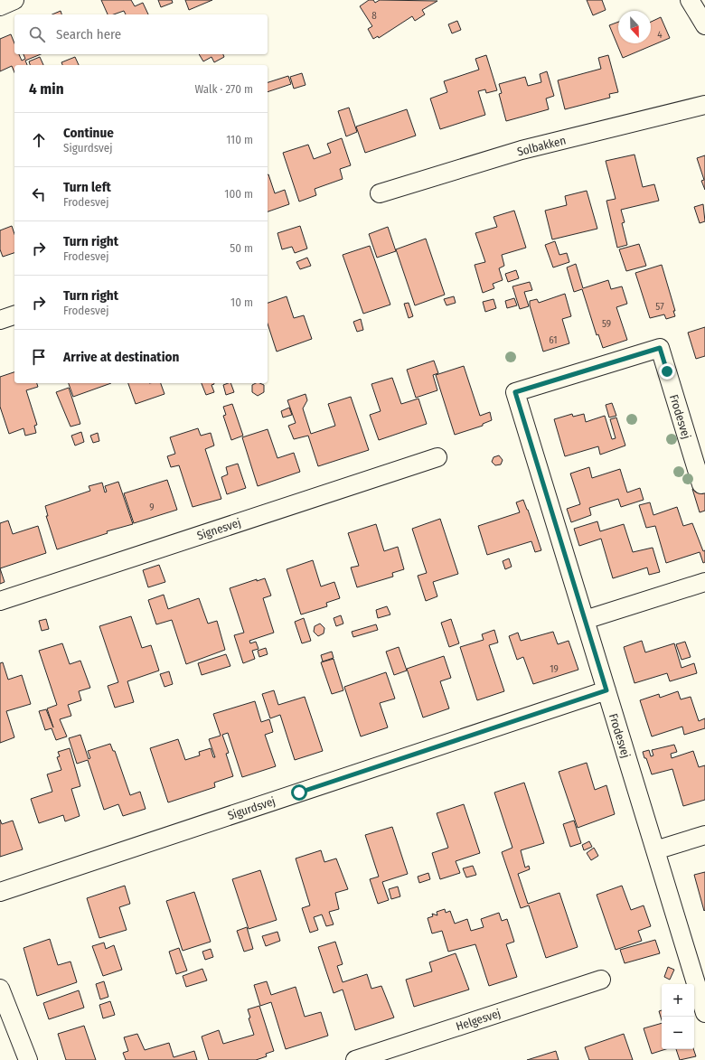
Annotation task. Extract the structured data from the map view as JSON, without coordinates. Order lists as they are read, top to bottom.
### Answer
{
  "streets": {
    "street": [
      "Solbakken",
      "Frodesvej",
      "Signesvej",
      "Sigurdsvej",
      "Helgesvej"
    ]
  },
  "crossings": [
    ["Frodesvej", "Sigurdsvej"]
  ],
  "house_numbers": [
    "8",
    "4",
    "57",
    "59",
    "61",
    "9",
    "19"
  ],
  "north": "bottom",
  "page": {
    "search": "Search here",
    "heading": ["4 min", "Walk · 270 m"],
    "list": [
      ["Continue", "Sigurdsvej", "110 m"],
      ["Turn left", "Frodesvej", "100 m"],
      ["Turn right", "Frodesvej", "50 m"],
      ["Turn right", "Frodesvej", "10 m"],
      "Arrive at destination"
    ],
    "map_buttons": ["+", "−"]
  }
}
